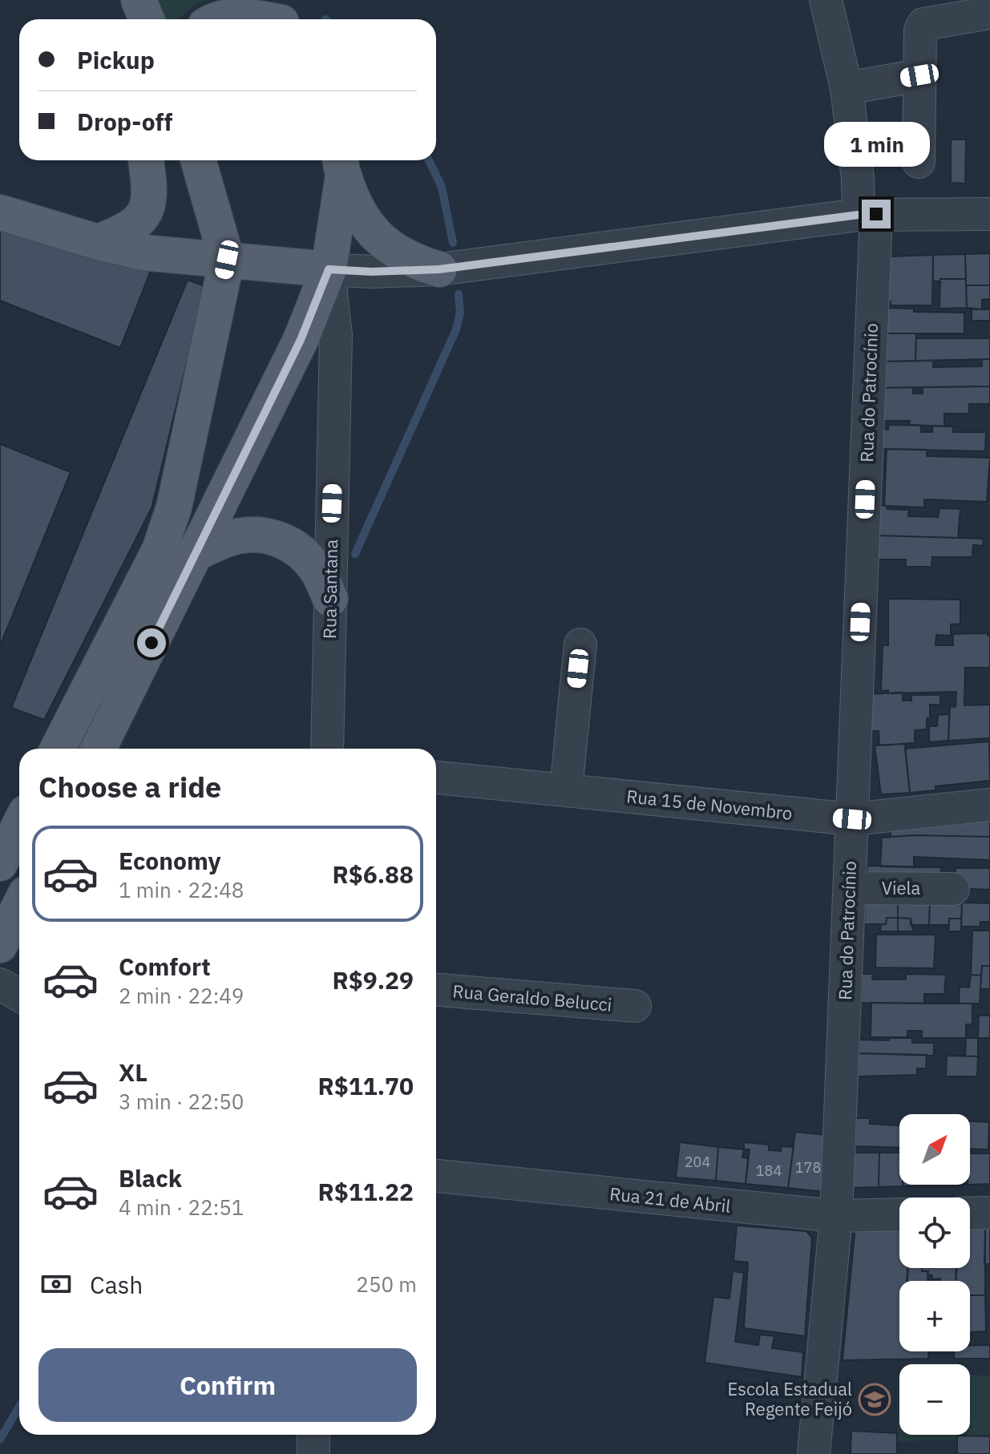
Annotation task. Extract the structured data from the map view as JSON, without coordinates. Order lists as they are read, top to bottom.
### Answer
{
  "streets": {
    "street": [
      "Rua do Patrocínio",
      "Rua Santana",
      "Rua 15 de Novembro",
      "Viela",
      "Rua Geraldo Belucci",
      "Rua 21 de Abril"
    ]
  },
  "crossings": [
    ["Rua do Patrocínio", "Rua 15 de Novembro"],
    ["Rua do Patrocínio", "Viela"],
    ["Rua do Patrocínio", "Rua 21 de Abril"]
  ],
  "places": {
    "school or university": ["Escola Estadual Regente Feijó"]
  },
  "house_numbers": ["204", "178", "184"],
  "north": "top right",
  "page": {
    "banner": ["Pickup", "Drop-off"],
    "bubble": "1 min",
    "heading": "Choose a ride",
    "list": [
      {
        "name": "Economy",
        "note": "1 min · 22:48",
        "value": "R$6.88"
      },
      {
        "name": "Comfort",
        "note": "2 min · 22:49",
        "value": "R$9.29"
      },
      {
        "name": "XL",
        "note": "3 min · 22:50",
        "value": "R$11.70"
      },
      {
        "name": "Black",
        "note": "4 min · 22:51",
        "value": "R$11.22"
      }
    ],
    "map_buttons": ["+", "−"],
    "pay": ["Cash", "250 m"],
    "buttons": "Confirm"
  }
}
